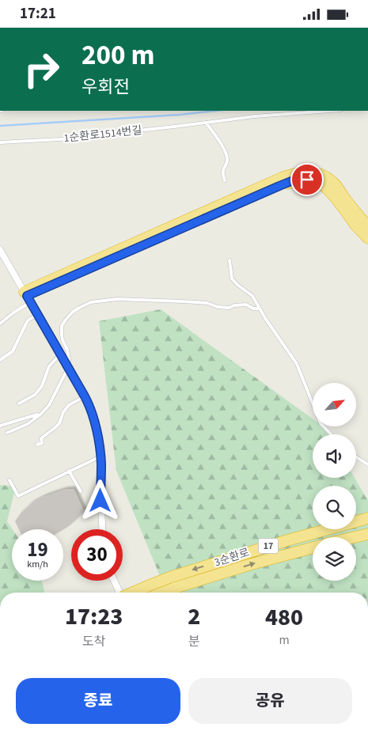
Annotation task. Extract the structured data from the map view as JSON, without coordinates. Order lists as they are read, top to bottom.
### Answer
{
  "streets": {
    "highway": ["17", "3순환로"],
    "lane": ["1순환로1514번길"]
  },
  "north": "top right",
  "page": {
    "status": "17:21",
    "turn": ["200 m", "우회전"],
    "speed": "19 km/h",
    "limit": "30",
    "eta": [
      "17:23",
      "도착",
      "2",
      "분",
      "480",
      "m"
    ],
    "buttons": ["종료", "공유"]
  }
}
